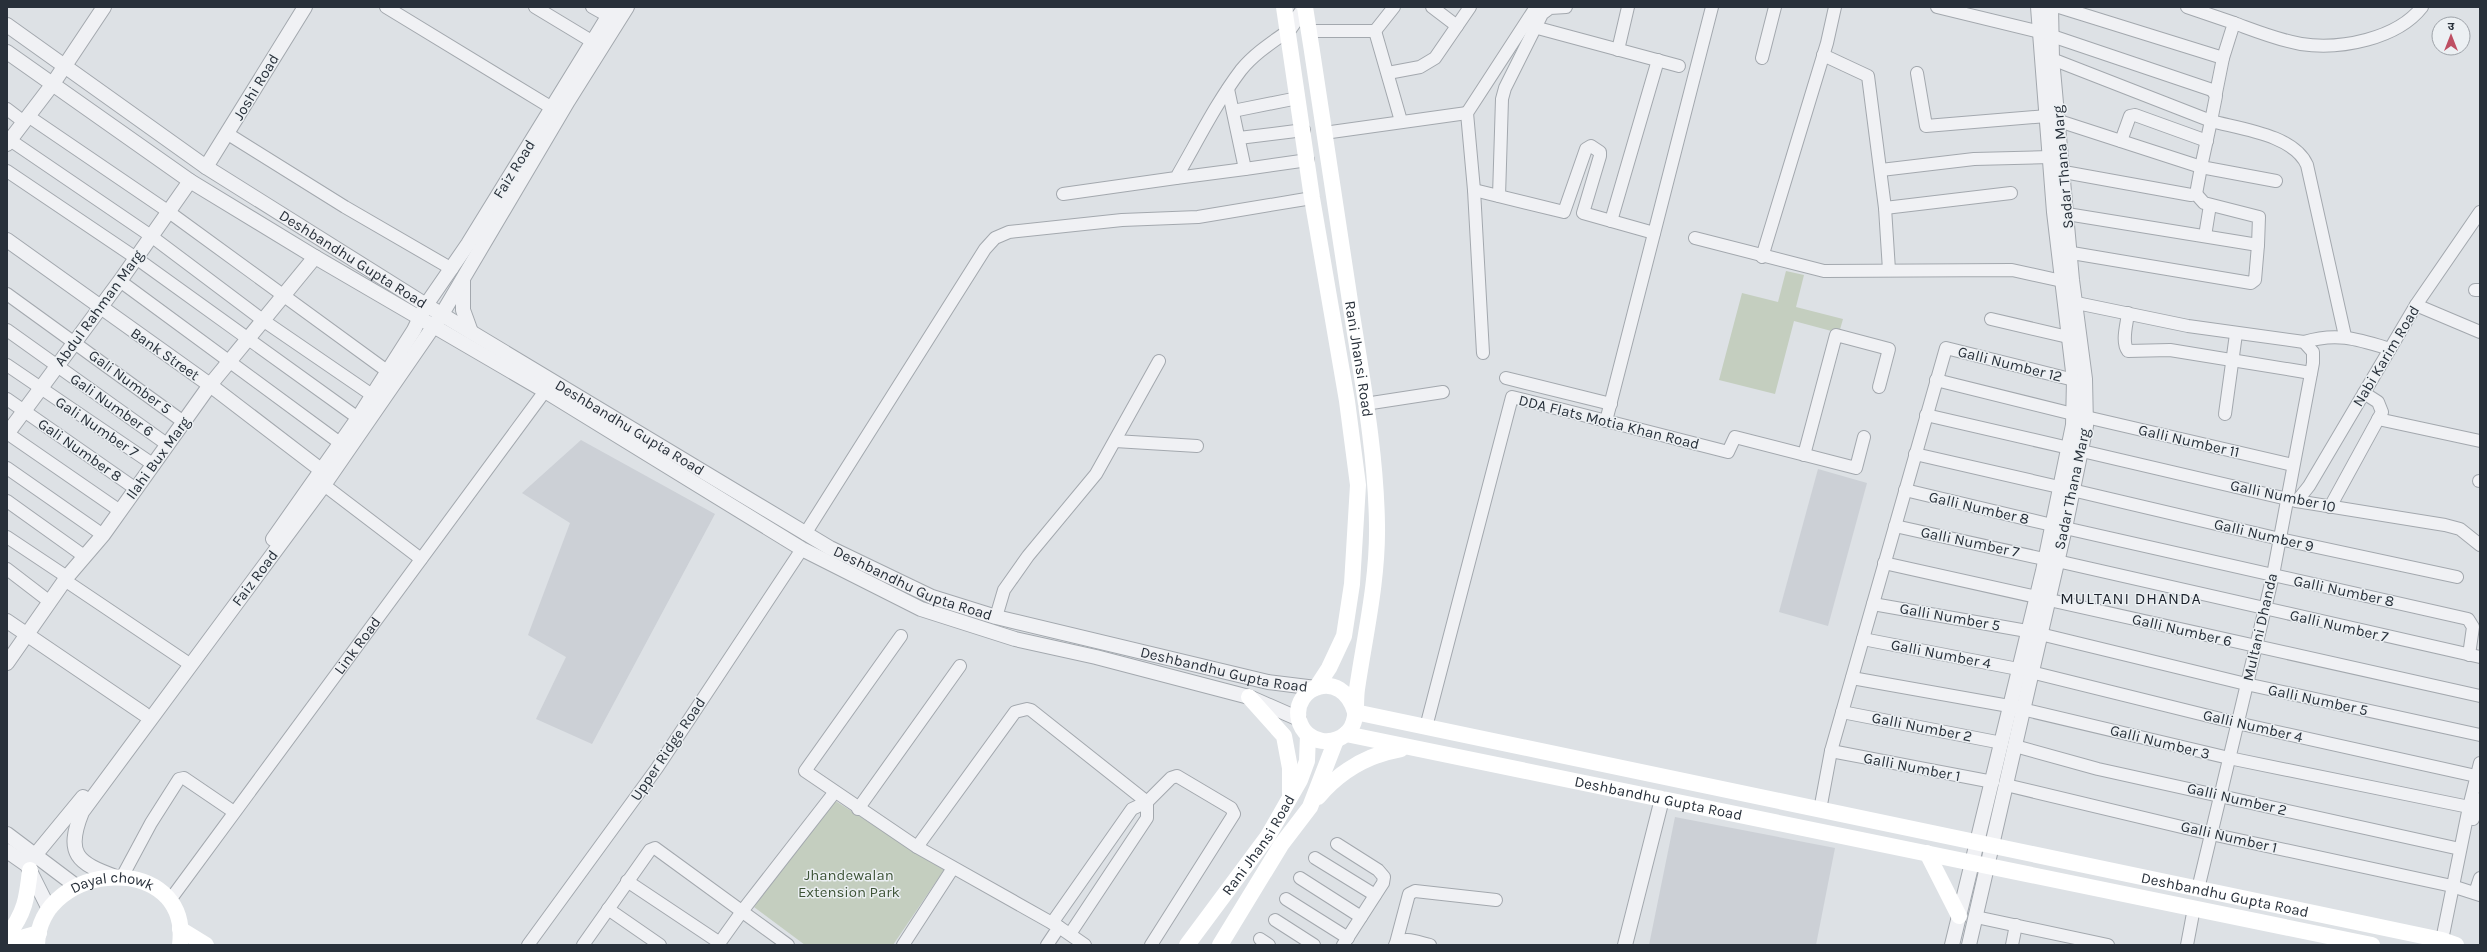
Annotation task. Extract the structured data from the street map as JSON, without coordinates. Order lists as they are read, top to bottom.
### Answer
{
  "streets": {
    "main road": ["Deshbandhu Gupta Road", "Rani Jhansi Road", "Dayal chowk"],
    "street": [
      "Joshi Road",
      "Sadar Thana Marg",
      "Faiz Road",
      "Abdul Rahman Marg",
      "Bank Street",
      "Nabi Karim Road",
      "Galli Number 12",
      "Gali Number 5",
      "Gali Number 6",
      "DDA Flats Motia Khan Road",
      "Gali Number 7",
      "Galli Number 11",
      "Gali Number 8",
      "Ilahi Bux Marg",
      "Galli Number 10",
      "Galli Number 8",
      "Galli Number 9",
      "Galli Number 7",
      "Galli Number 5",
      "Multani Dhanda",
      "Galli Number 6",
      "Link Road",
      "Galli Number 4",
      "Galli Number 2",
      "Galli Number 3",
      "Upper Ridge Road",
      "Galli Number 1"
    ]
  },
  "crossings": [
    ["Joshi Road", "Deshbandhu Gupta Road"],
    ["Sadar Thana Marg", "Deshbandhu Gupta Road"],
    ["Sadar Thana Marg", "Galli Number 12"],
    ["Sadar Thana Marg", "Galli Number 11"],
    ["Sadar Thana Marg", "Galli Number 10"],
    ["Sadar Thana Marg", "Galli Number 8"],
    ["Sadar Thana Marg", "Galli Number 9"],
    ["Sadar Thana Marg", "Galli Number 7"],
    ["Sadar Thana Marg", "Galli Number 5"],
    ["Sadar Thana Marg", "Galli Number 6"],
    ["Sadar Thana Marg", "Galli Number 4"],
    ["Sadar Thana Marg", "Galli Number 2"],
    ["Sadar Thana Marg", "Galli Number 3"],
    ["Sadar Thana Marg", "Galli Number 1"],
    ["Faiz Road", "Deshbandhu Gupta Road"],
    ["Faiz Road", "Bank Street"],
    ["Faiz Road", "Dayal chowk"],
    ["Deshbandhu Gupta Road", "Abdul Rahman Marg"],
    ["Deshbandhu Gupta Road", "Rani Jhansi Road"],
    ["Deshbandhu Gupta Road", "DDA Flats Motia Khan Road"],
    ["Deshbandhu Gupta Road", "Ilahi Bux Marg"],
    ["Deshbandhu Gupta Road", "Multani Dhanda"],
    ["Deshbandhu Gupta Road", "Link Road"],
    ["Deshbandhu Gupta Road", "Upper Ridge Road"],
    ["Abdul Rahman Marg", "Bank Street"],
    ["Abdul Rahman Marg", "Gali Number 5"],
    ["Abdul Rahman Marg", "Gali Number 6"],
    ["Abdul Rahman Marg", "Gali Number 7"],
    ["Abdul Rahman Marg", "Gali Number 8"],
    ["Bank Street", "Ilahi Bux Marg"],
    ["Nabi Karim Road", "Galli Number 10"],
    ["Nabi Karim Road", "Multani Dhanda"],
    ["Galli Number 12", "Galli Number 11"],
    ["Gali Number 5", "Ilahi Bux Marg"],
    ["Gali Number 6", "Ilahi Bux Marg"],
    ["Gali Number 7", "Ilahi Bux Marg"],
    ["Galli Number 11", "Multani Dhanda"],
    ["Gali Number 8", "Ilahi Bux Marg"],
    ["Galli Number 10", "Multani Dhanda"],
    ["Galli Number 8", "Galli Number 7"],
    ["Galli Number 8", "Multani Dhanda"],
    ["Galli Number 9", "Multani Dhanda"],
    ["Galli Number 7", "Multani Dhanda"],
    ["Galli Number 5", "Multani Dhanda"],
    ["Multani Dhanda", "Galli Number 6"],
    ["Multani Dhanda", "Galli Number 4"],
    ["Multani Dhanda", "Galli Number 2"],
    ["Multani Dhanda", "Galli Number 3"],
    ["Multani Dhanda", "Galli Number 1"],
    ["Link Road", "Dayal chowk"]
  ],
  "districts": ["MULTANI DHANDA"],
  "parks": ["Jhandewalan Extension Park"],
  "north": "top"
}
